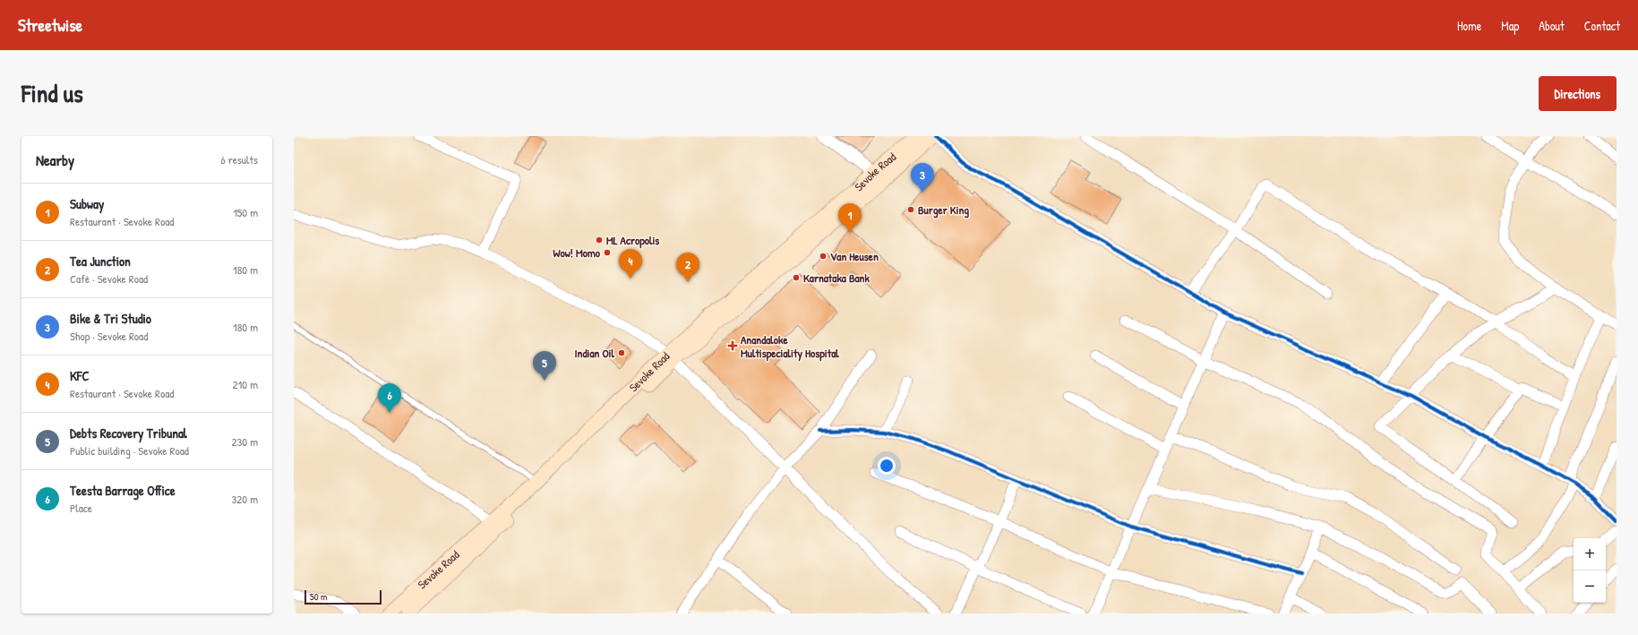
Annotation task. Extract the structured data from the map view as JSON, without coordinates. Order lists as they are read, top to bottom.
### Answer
{
  "streets": {
    "main road": ["Sevoke Road"]
  },
  "places": {
    "other": [
      "Burger King",
      "ML Acropolis",
      "Wow! Momo",
      "Van Heusen",
      "Karnataka Bank",
      "Indian Oil"
    ],
    "health": ["Anandaloke Multispeciality Hospital"]
  },
  "scale_bar": "50 m",
  "page": {
    "header": "Streetwise",
    "nav": [
      "Home",
      "Map",
      "About",
      "Contact"
    ],
    "title": "Find us",
    "buttons": "Directions",
    "heading": ["Nearby", "6 results"],
    "pins": [
      "3",
      "1",
      "4",
      "2",
      "5",
      "6"
    ],
    "list": [
      {
        "mark": "1",
        "name": "Subway",
        "note": "Restaurant · Sevoke Road",
        "value": "150 m"
      },
      {
        "mark": "2",
        "name": "Tea Junction",
        "note": "Café · Sevoke Road",
        "value": "180 m"
      },
      {
        "mark": "3",
        "name": "Bike & Tri Studio",
        "note": "Shop · Sevoke Road",
        "value": "180 m"
      },
      {
        "mark": "4",
        "name": "KFC",
        "note": "Restaurant · Sevoke Road",
        "value": "210 m"
      },
      {
        "mark": "5",
        "name": "Debts Recovery Tribunal",
        "note": "Public building · Sevoke Road",
        "value": "230 m"
      },
      {
        "mark": "6",
        "name": "Teesta Barrage Office",
        "note": "Place",
        "value": "320 m"
      }
    ],
    "map_buttons": ["+", "−"],
    "scale": "50 m"
  }
}
